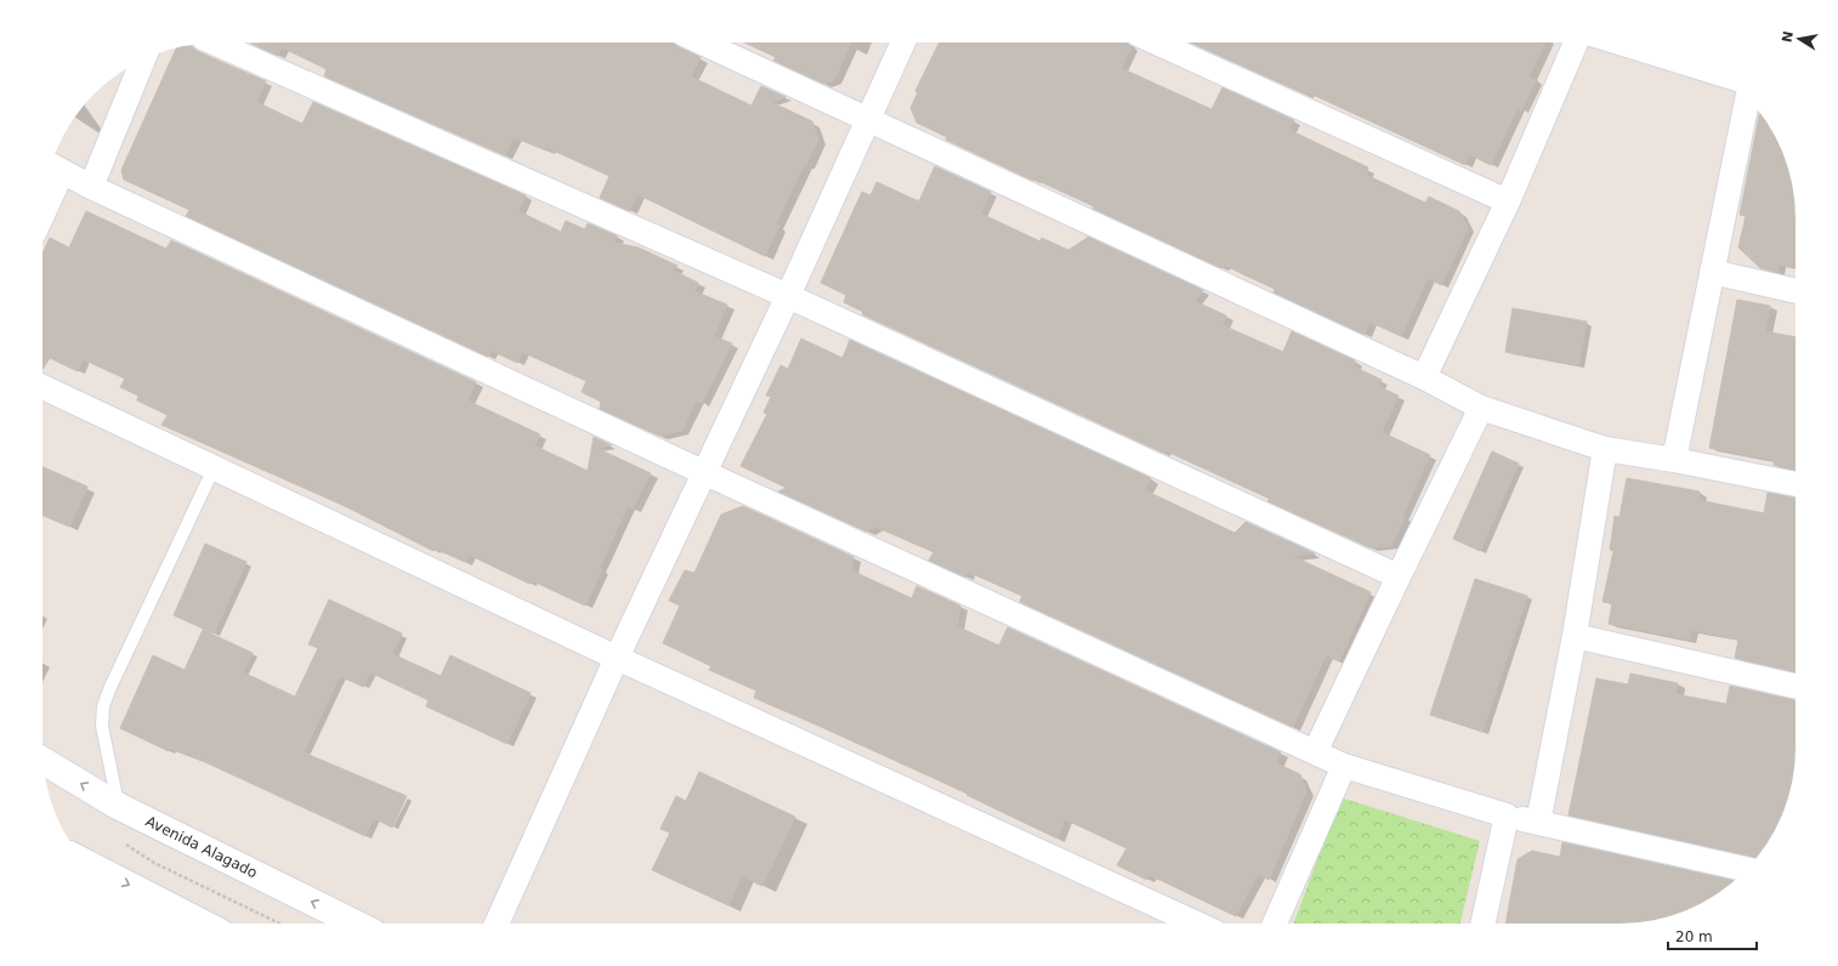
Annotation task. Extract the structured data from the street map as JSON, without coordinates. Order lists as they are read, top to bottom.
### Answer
{
  "streets": {
    "main road": ["Avenida Alagado"]
  },
  "scale_bar": "20 m",
  "north": "left"
}
